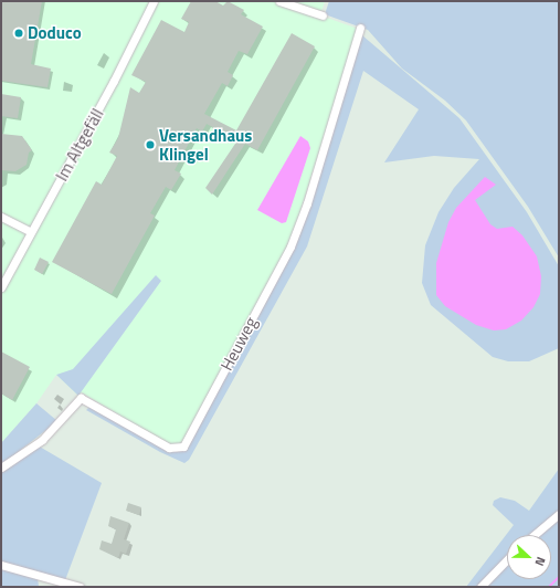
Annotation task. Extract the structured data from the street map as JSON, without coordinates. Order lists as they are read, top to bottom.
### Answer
{
  "streets": {
    "street": ["Im Altgefäll", "Heuweg"]
  },
  "places": ["Doduco", "Versandhaus Klingel"],
  "north": "right"
}
